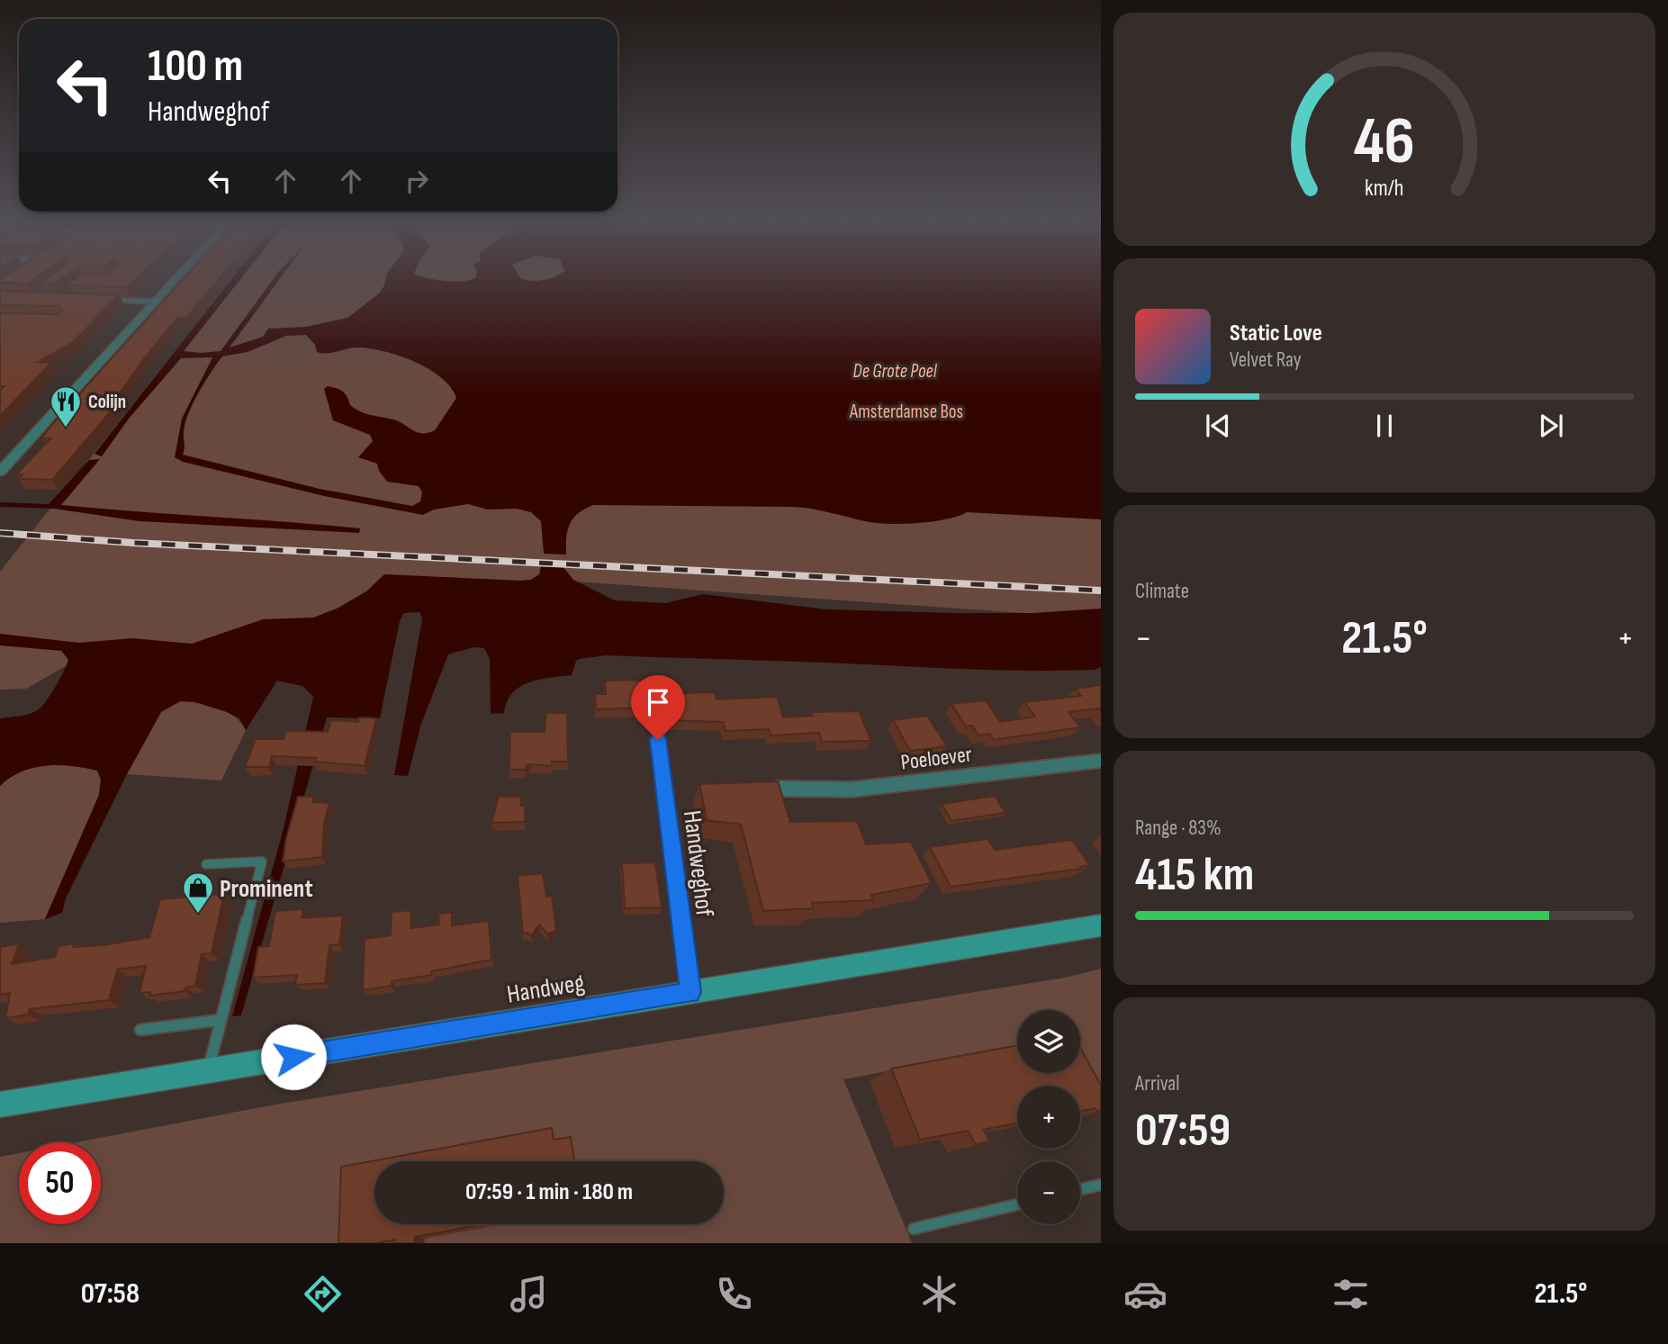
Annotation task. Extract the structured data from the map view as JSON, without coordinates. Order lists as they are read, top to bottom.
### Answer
{
  "streets": {
    "main road": ["Handweg"],
    "street": ["Poeloever", "Handweghof"]
  },
  "crossings": [
    ["Handweghof", "Handweg"]
  ],
  "water": ["De Grote Poel"],
  "parks": ["Amsterdamse Bos"],
  "places": {
    "restaurant": ["Colijn"],
    "shop": ["Prominent"]
  },
  "page": {
    "turn": ["100 m", "Handweghof"],
    "song": ["Static Love", "Velvet Ray"],
    "tile": [
      "Climate",
      ["Range · 83%", "415 km"],
      ["Arrival", "07:59"]
    ],
    "heat": ["−", "21.5°", "+"],
    "map_buttons": ["+", "−"],
    "limit": "50",
    "trip": "07:59 · 1 min · 180 m",
    "tabs": ["07:58", "21.5°"],
    "gauge": ["46", "km/h"]
  }
}
